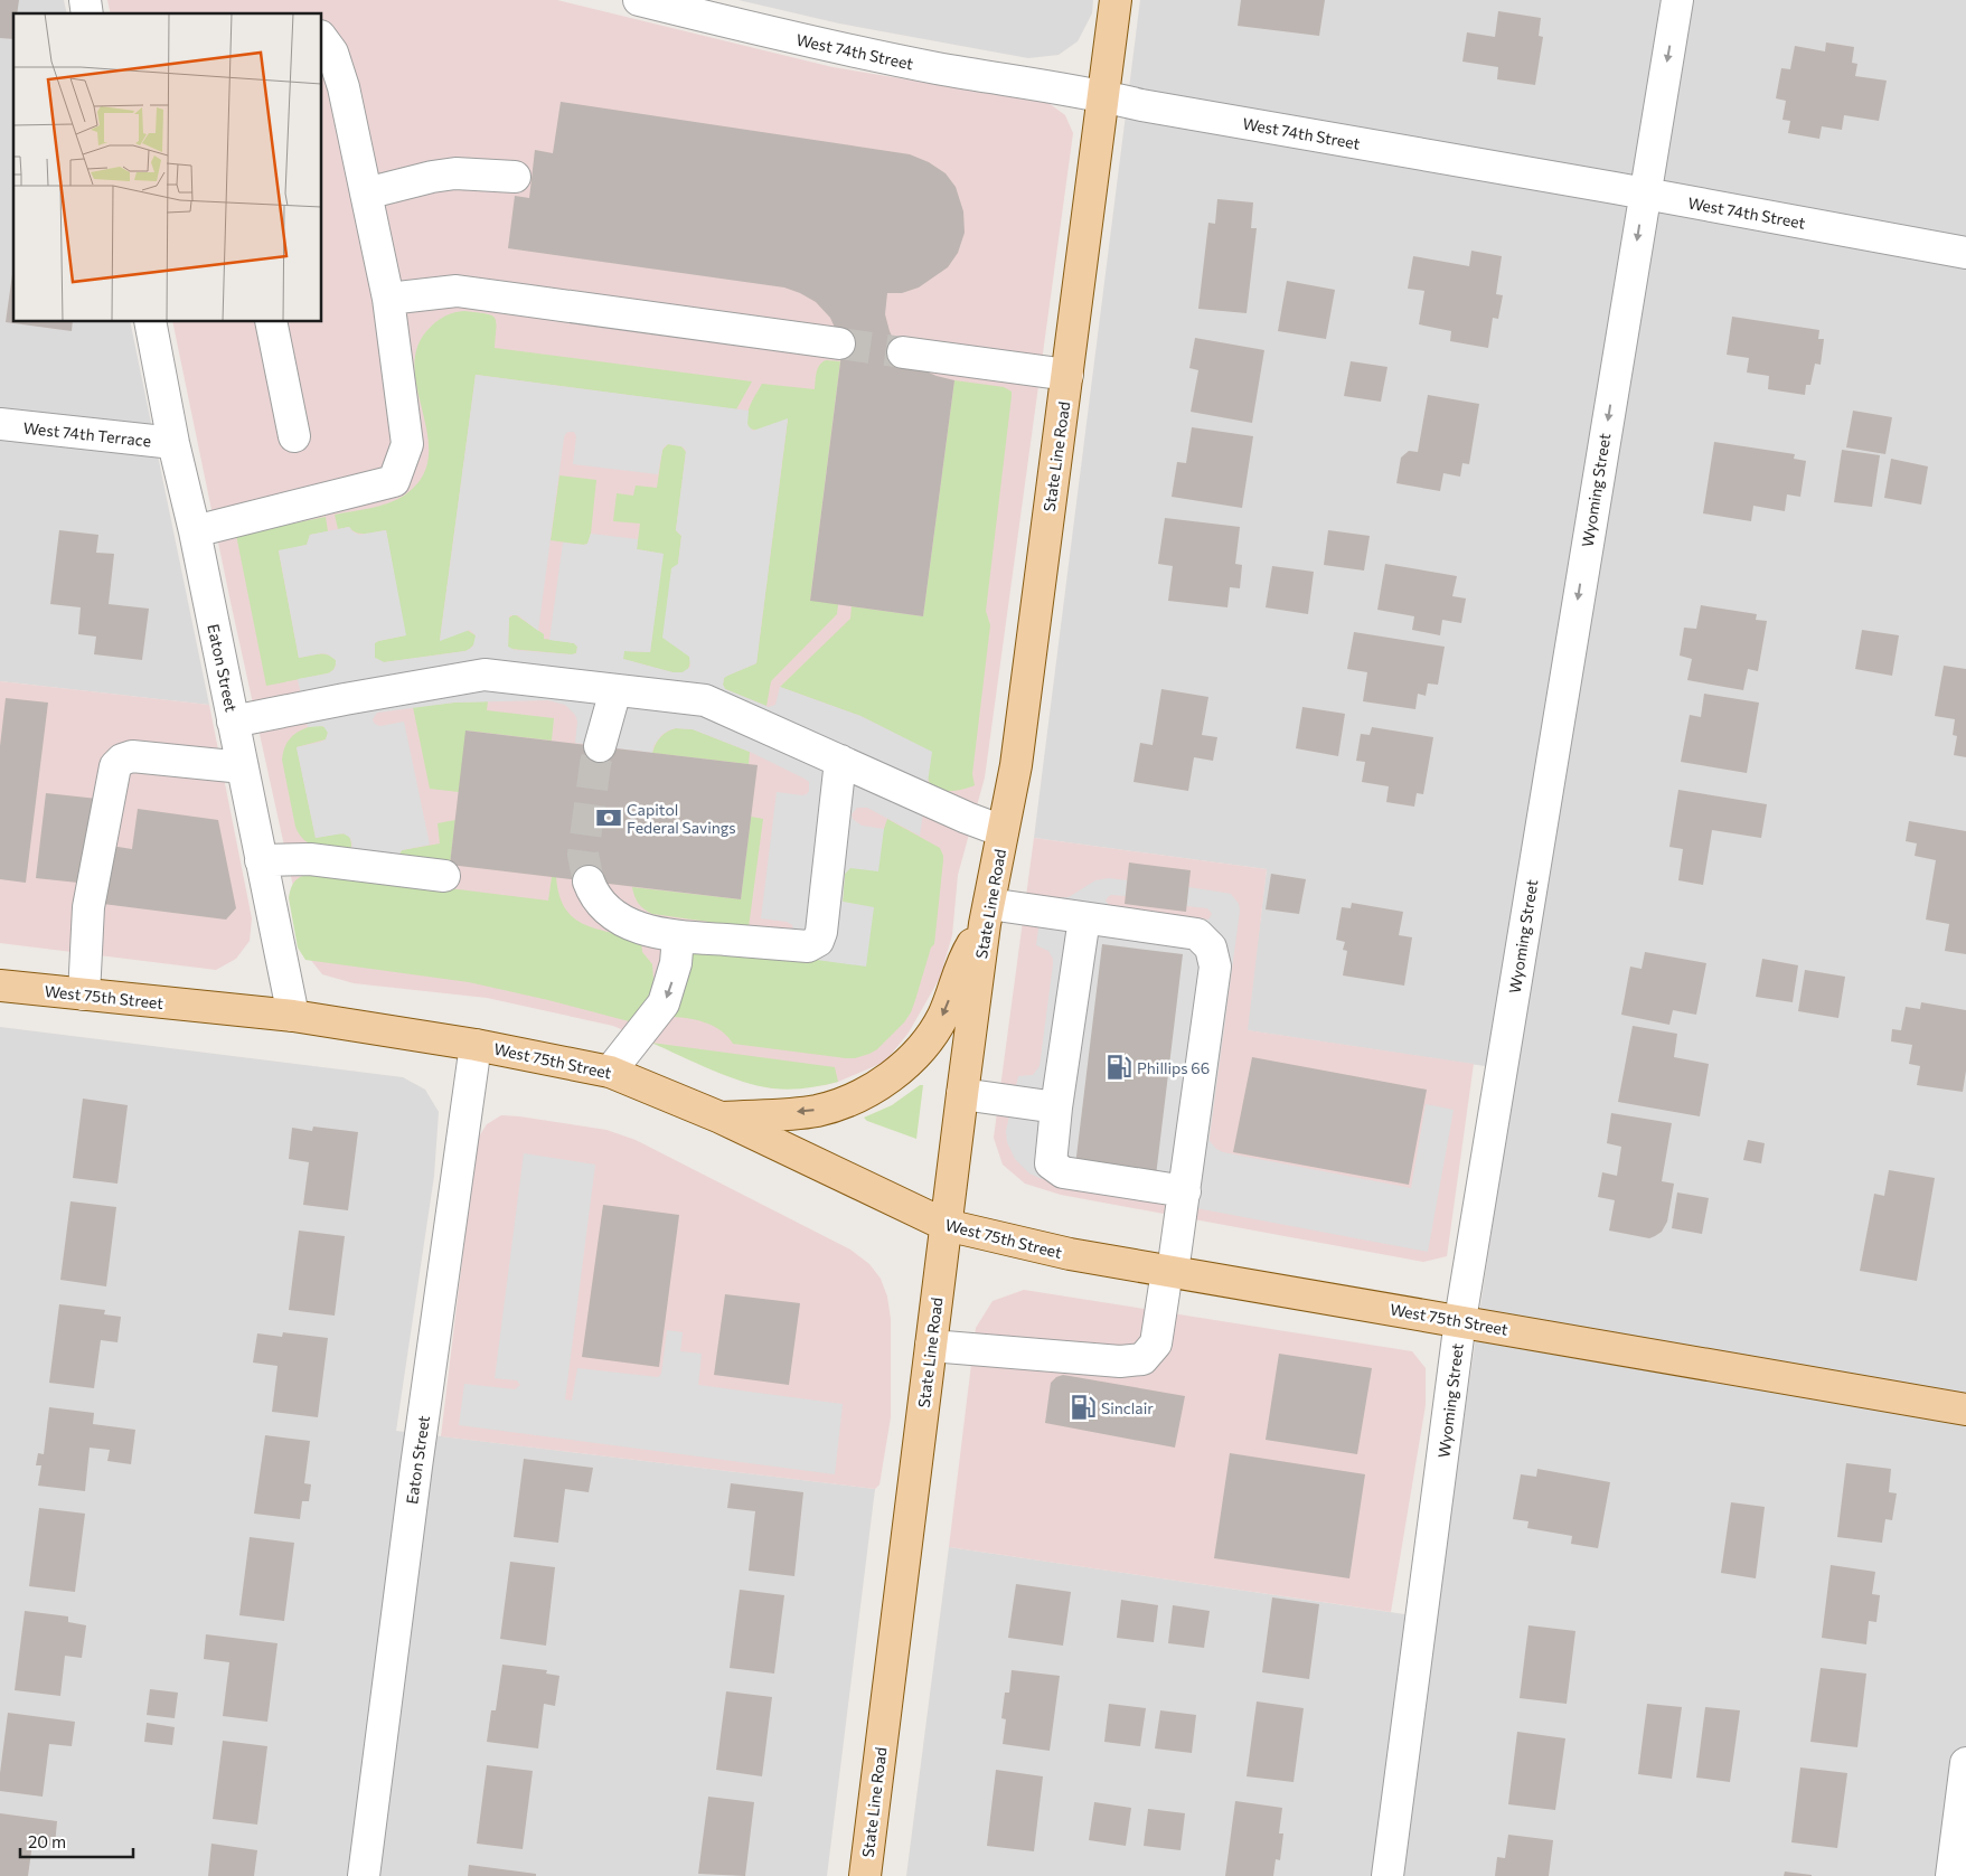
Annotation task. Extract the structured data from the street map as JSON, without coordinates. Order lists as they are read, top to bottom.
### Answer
{
  "streets": {
    "main road": ["State Line Road", "West 75th Street"],
    "street": [
      "West 74th Street",
      "West 74th Terrace",
      "Wyoming Street",
      "Eaton Street"
    ]
  },
  "crossings": [
    ["West 74th Street", "State Line Road"],
    ["West 74th Street", "Wyoming Street"],
    ["West 74th Terrace", "Eaton Street"],
    ["State Line Road", "West 75th Street"],
    ["Wyoming Street", "West 75th Street"],
    ["Eaton Street", "West 75th Street"]
  ],
  "one_way": ["Wyoming Street"],
  "places": {
    "bank": ["Capitol Federal Savings"],
    "fuel station": ["Phillips 66", "Sinclair"]
  },
  "scale_bar": "20 m"
}
